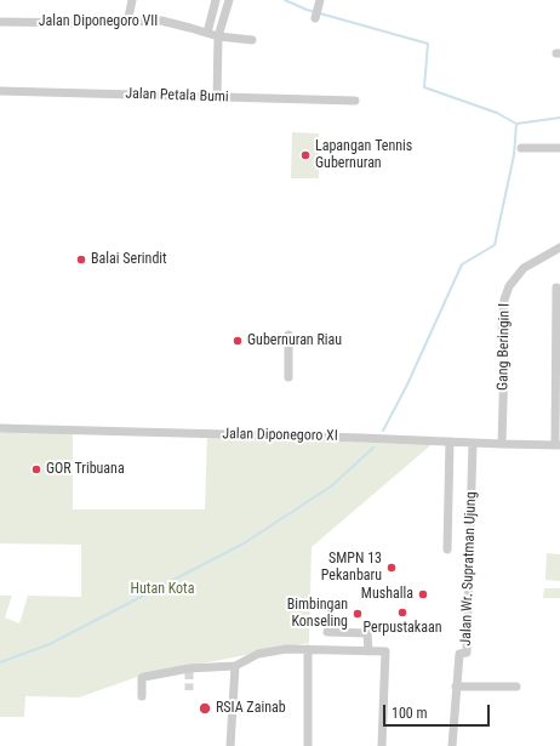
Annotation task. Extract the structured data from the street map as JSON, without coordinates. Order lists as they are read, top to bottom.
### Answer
{
  "streets": {
    "street": [
      "Jalan Diponegoro VII",
      "Jalan Petala Bumi",
      "Gang Beringin I",
      "Jalan Diponegoro XI",
      "Jalan Wr. Supratman Ujung"
    ]
  },
  "crossings": [
    ["Gang Beringin I", "Jalan Diponegoro XI"],
    ["Jalan Diponegoro XI", "Jalan Wr. Supratman Ujung"]
  ],
  "parks": ["Hutan Kota"],
  "places": [
    "Lapangan Tennis Gubernuran",
    "Balai Serindit",
    "Gubernuran Riau",
    "GOR Tribuana",
    "SMPN 13 Pekanbaru",
    "Mushalla",
    "Perpustakaan",
    "Bimbingan Konseling",
    "RSIA Zainab"
  ],
  "scale_bar": "100 m"
}
